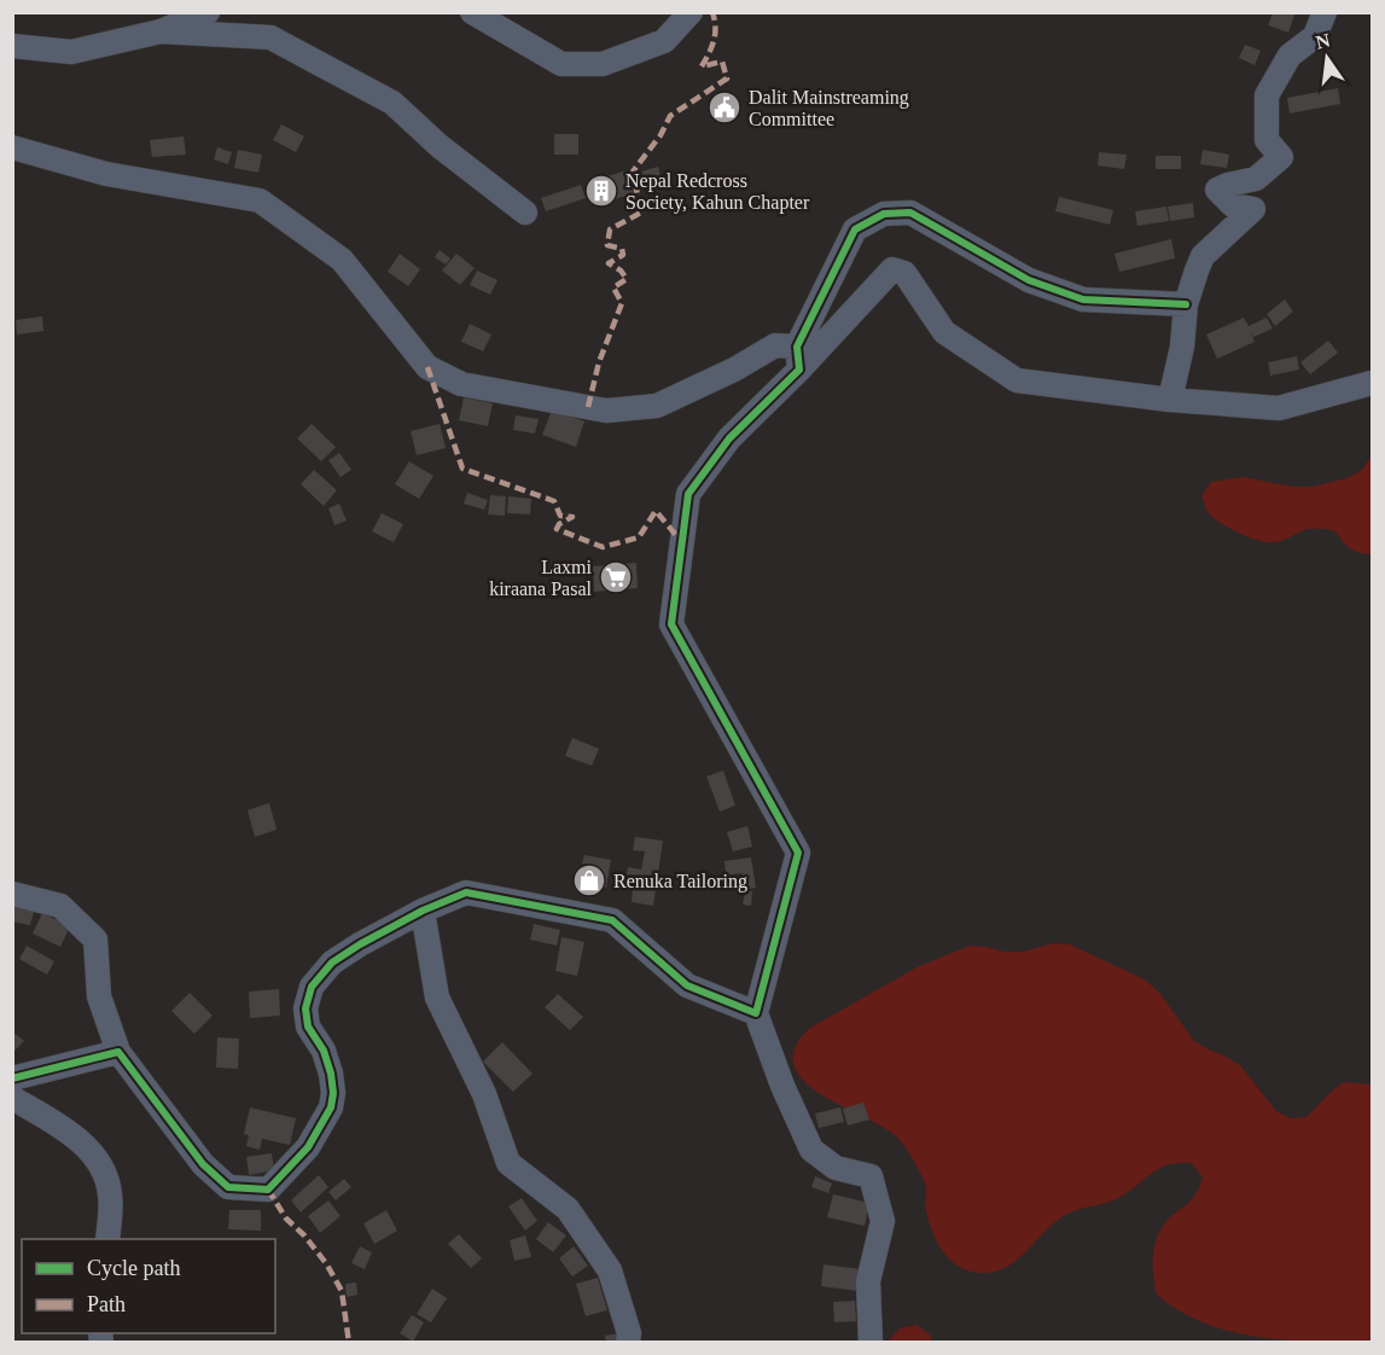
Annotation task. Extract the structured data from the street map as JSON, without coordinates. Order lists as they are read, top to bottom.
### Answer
{
  "places": {
    "public building": ["Dalit Mainstreaming Committee"],
    "building": ["Nepal Redcross Society, Kahun Chapter"],
    "supermarket": ["Laxmi kiraana Pasal"],
    "shop": ["Renuka Tailoring"]
  },
  "legend": ["Cycle path", "Path"],
  "north": "top"
}
